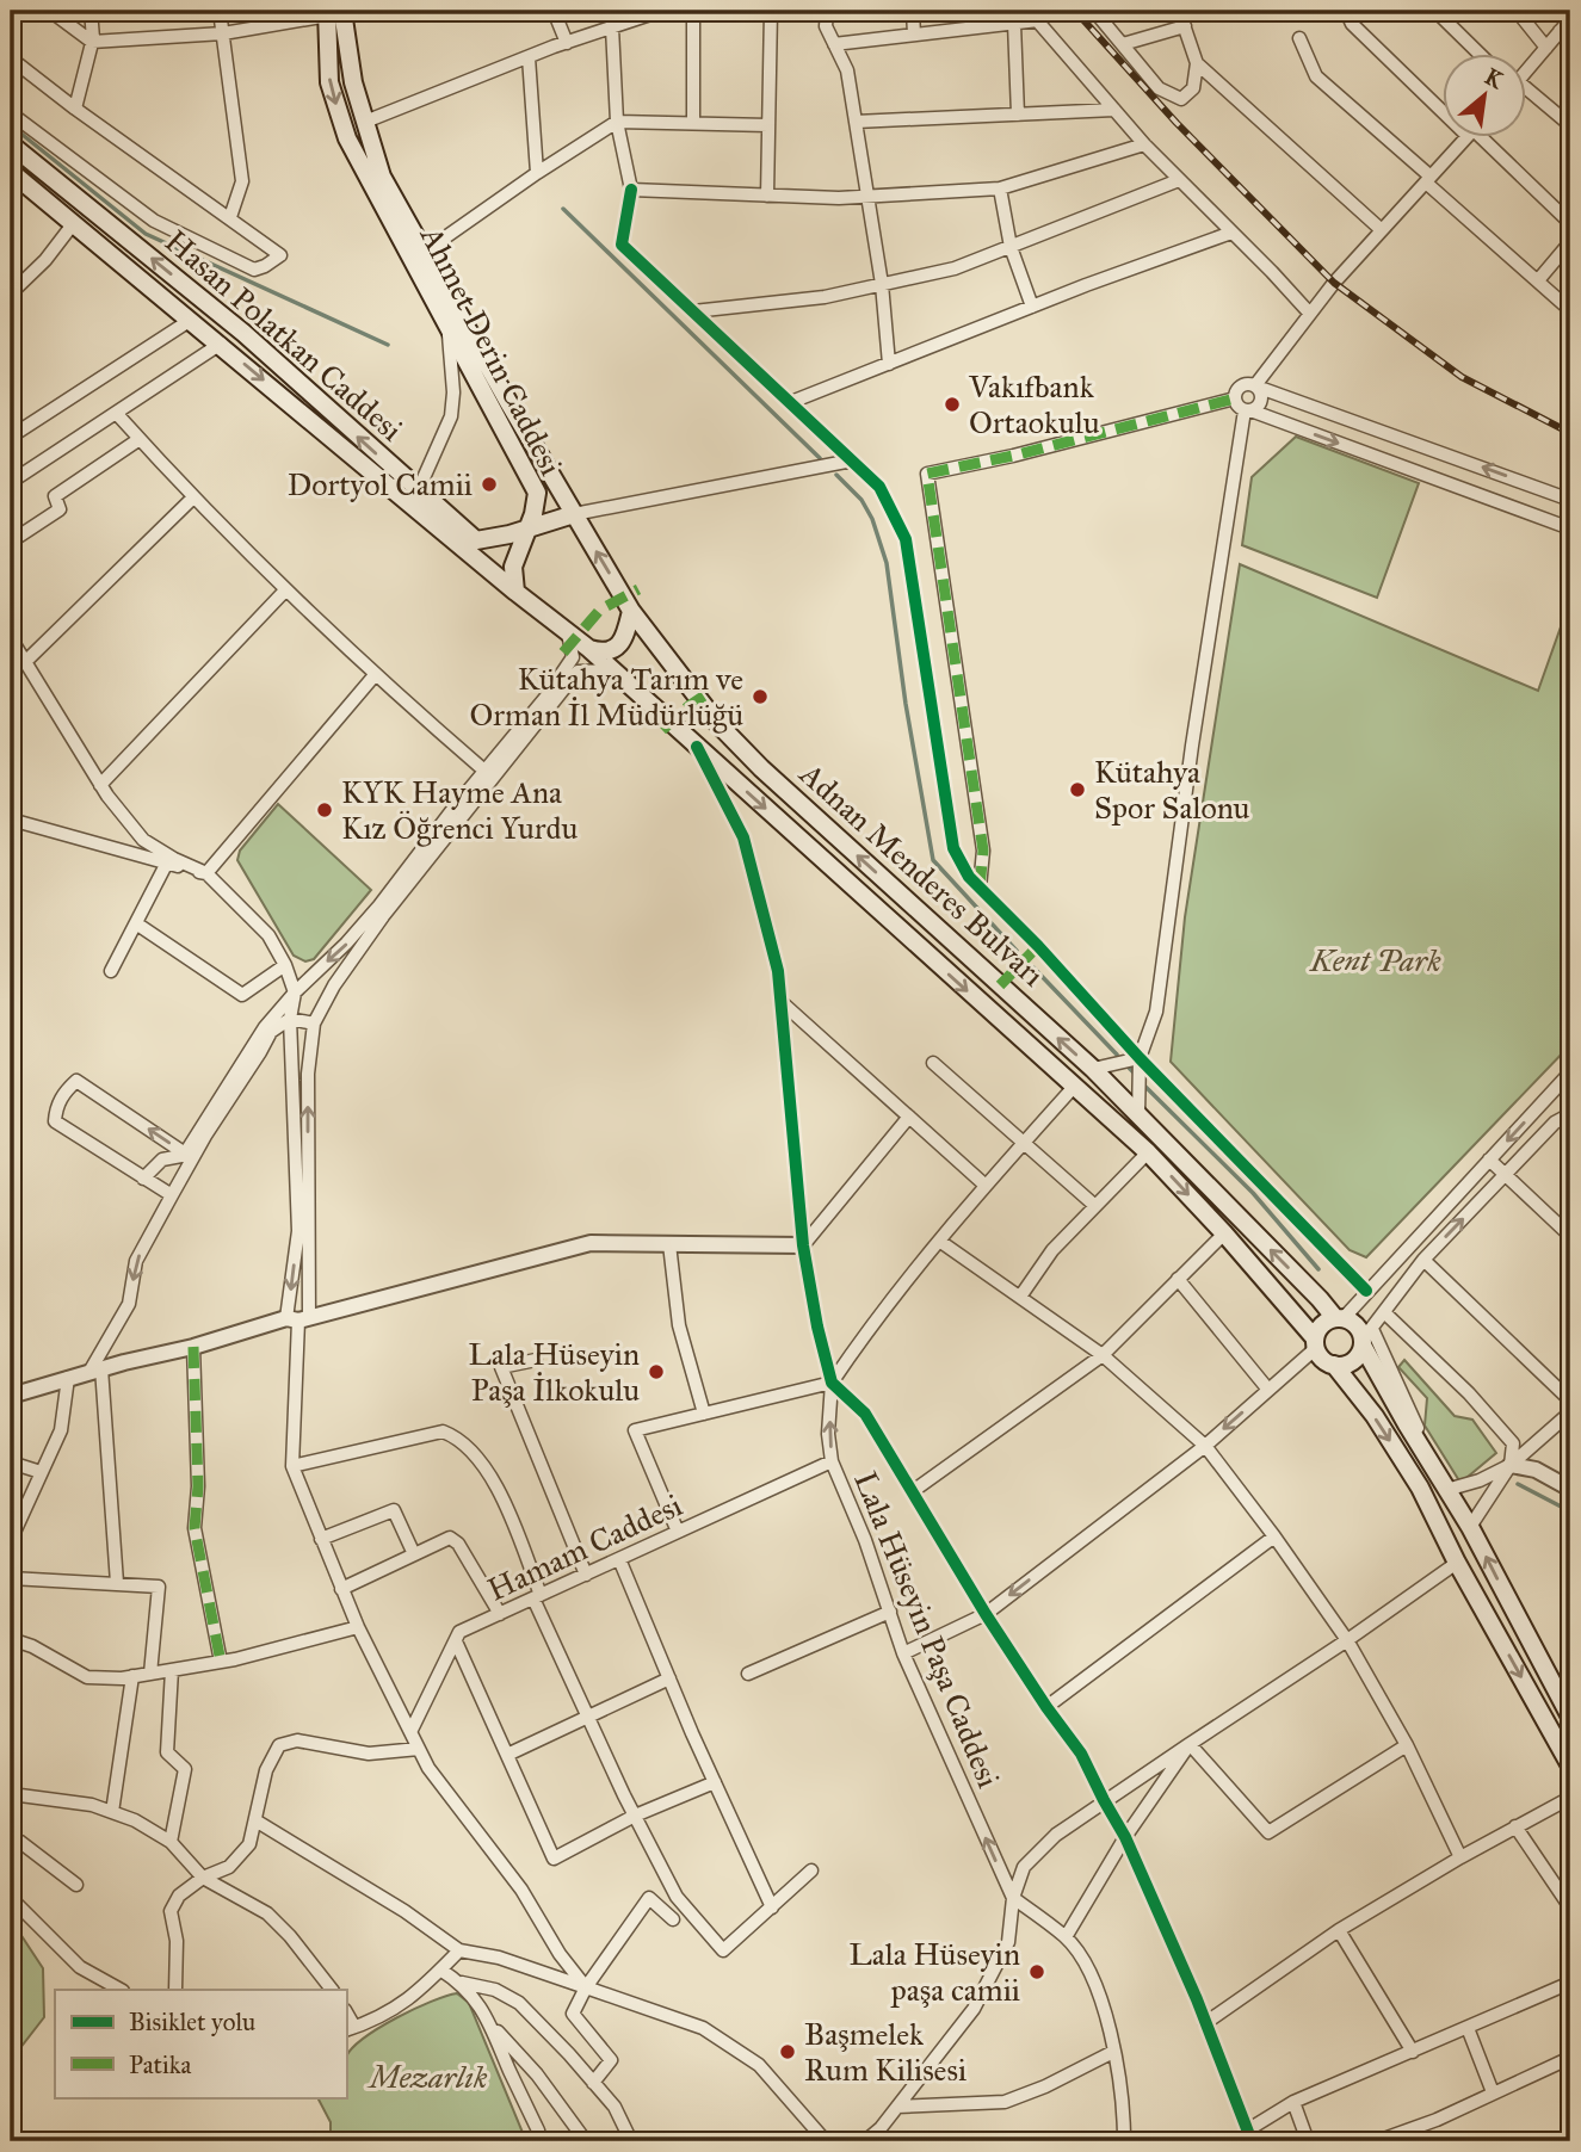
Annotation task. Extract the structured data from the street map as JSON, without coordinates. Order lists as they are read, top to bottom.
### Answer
{
  "streets": {
    "main road": ["Hasan Polatkan Caddesi", "Ahmet Derin Caddesi", "Adnan Menderes Bulvarı"],
    "street": ["Hamam Caddesi", "Lala Hüseyin Paşa Caddesi"]
  },
  "crossings": [
    ["Hasan Polatkan Caddesi", "Ahmet Derin Caddesi"],
    ["Ahmet Derin Caddesi", "Adnan Menderes Bulvarı"],
    ["Hamam Caddesi", "Lala Hüseyin Paşa Caddesi"]
  ],
  "parks": ["Kent Park", "Mezarlık"],
  "places": [
    "Vakıfbank Ortaokulu",
    "Dortyol Camii",
    "Kütahya Tarım ve Orman İl Müdürlüğü",
    "Kütahya Spor Salonu",
    "KYK Hayme Ana Kız Öğrenci Yurdu",
    "Lala Hüseyin Paşa İlkokulu",
    "Lala Hüseyin paşa camii",
    "Başmelek Rum Kilisesi"
  ],
  "legend": ["Bisiklet yolu", "Patika"],
  "north": "top right"
}
